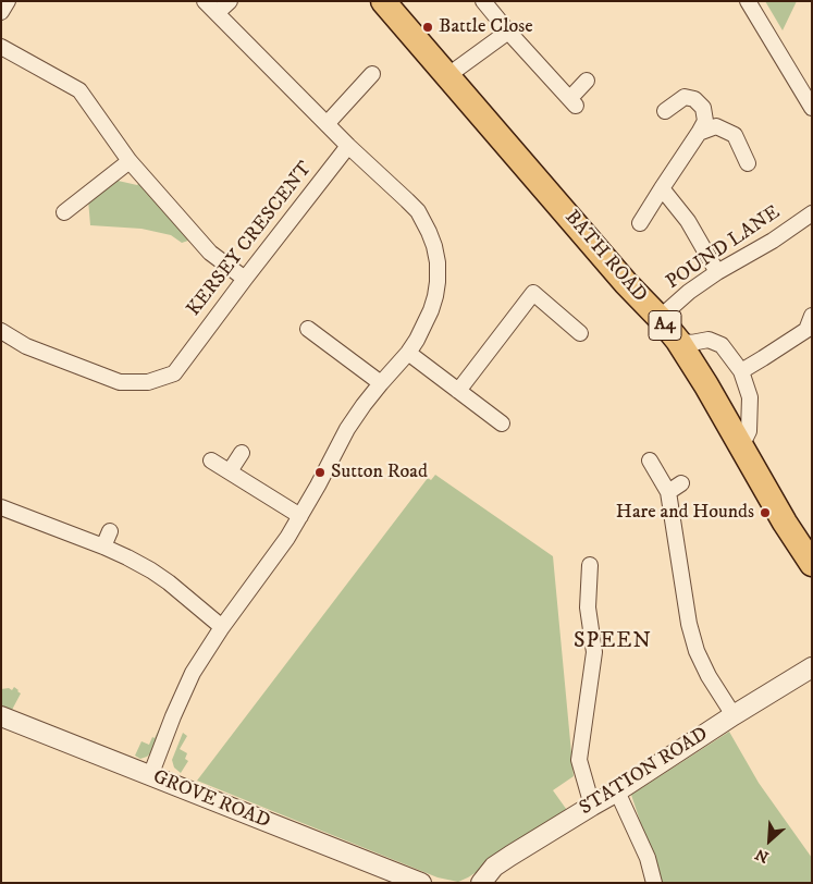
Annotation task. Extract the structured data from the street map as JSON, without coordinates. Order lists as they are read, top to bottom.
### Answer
{
  "streets": {
    "main road": ["BATH ROAD", "A4"],
    "street": [
      "KERSEY CRESCENT",
      "POUND LANE",
      "STATION ROAD",
      "GROVE ROAD"
    ]
  },
  "crossings": [
    ["POUND LANE", "BATH ROAD"]
  ],
  "districts": ["SPEEN"],
  "places": ["Battle Close", "Sutton Road", "Hare and Hounds"],
  "north": "bottom left"
}
